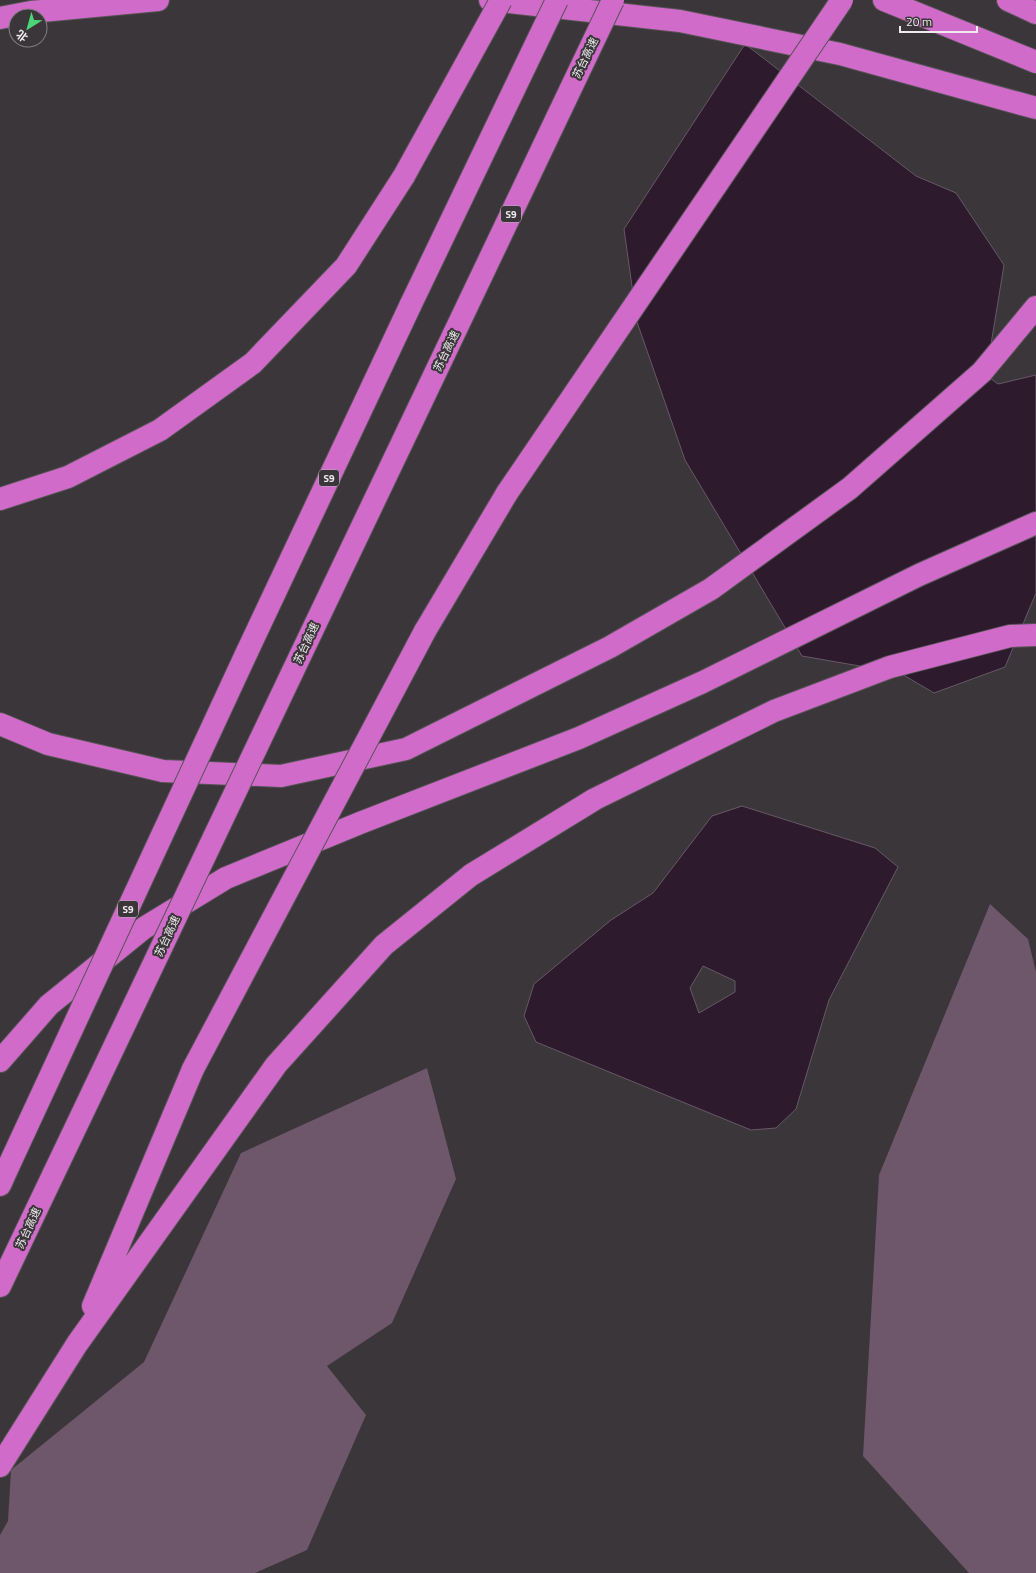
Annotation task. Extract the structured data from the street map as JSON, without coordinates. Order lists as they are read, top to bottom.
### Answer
{
  "streets": {
    "highway": ["苏台高速", "S9"]
  },
  "scale_bar": "20 m",
  "north": "bottom left"
}
